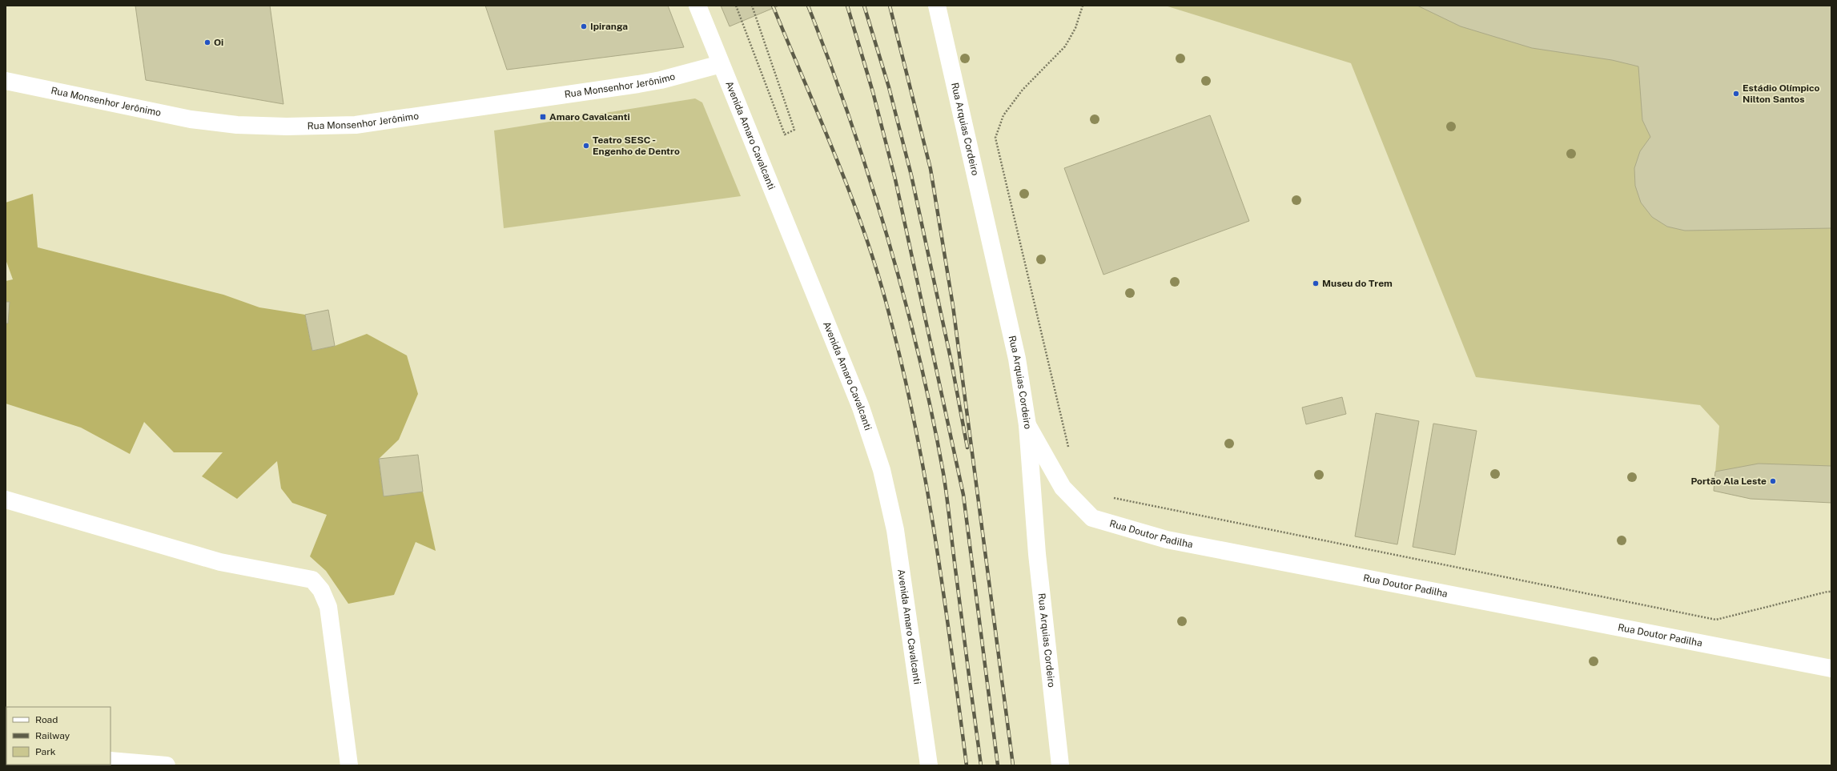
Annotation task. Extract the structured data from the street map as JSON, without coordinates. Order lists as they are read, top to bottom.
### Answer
{
  "streets": {
    "main road": [
      "Rua Monsenhor Jerônimo",
      "Rua Arquias Cordeiro",
      "Avenida Amaro Cavalcanti",
      "Rua Doutor Padilha"
    ]
  },
  "crossings": [
    ["Rua Monsenhor Jerônimo", "Avenida Amaro Cavalcanti"],
    ["Rua Arquias Cordeiro", "Rua Doutor Padilha"]
  ],
  "places": {
    "other": [
      "Ipiranga",
      "Oi",
      "Estádio Olímpico Nilton Santos",
      "Teatro SESC - Engenho de Dentro",
      "Museu do Trem",
      "Portão Ala Leste"
    ],
    "transit": ["Amaro Cavalcanti"]
  },
  "legend": ["Road", "Railway", "Park"]
}
